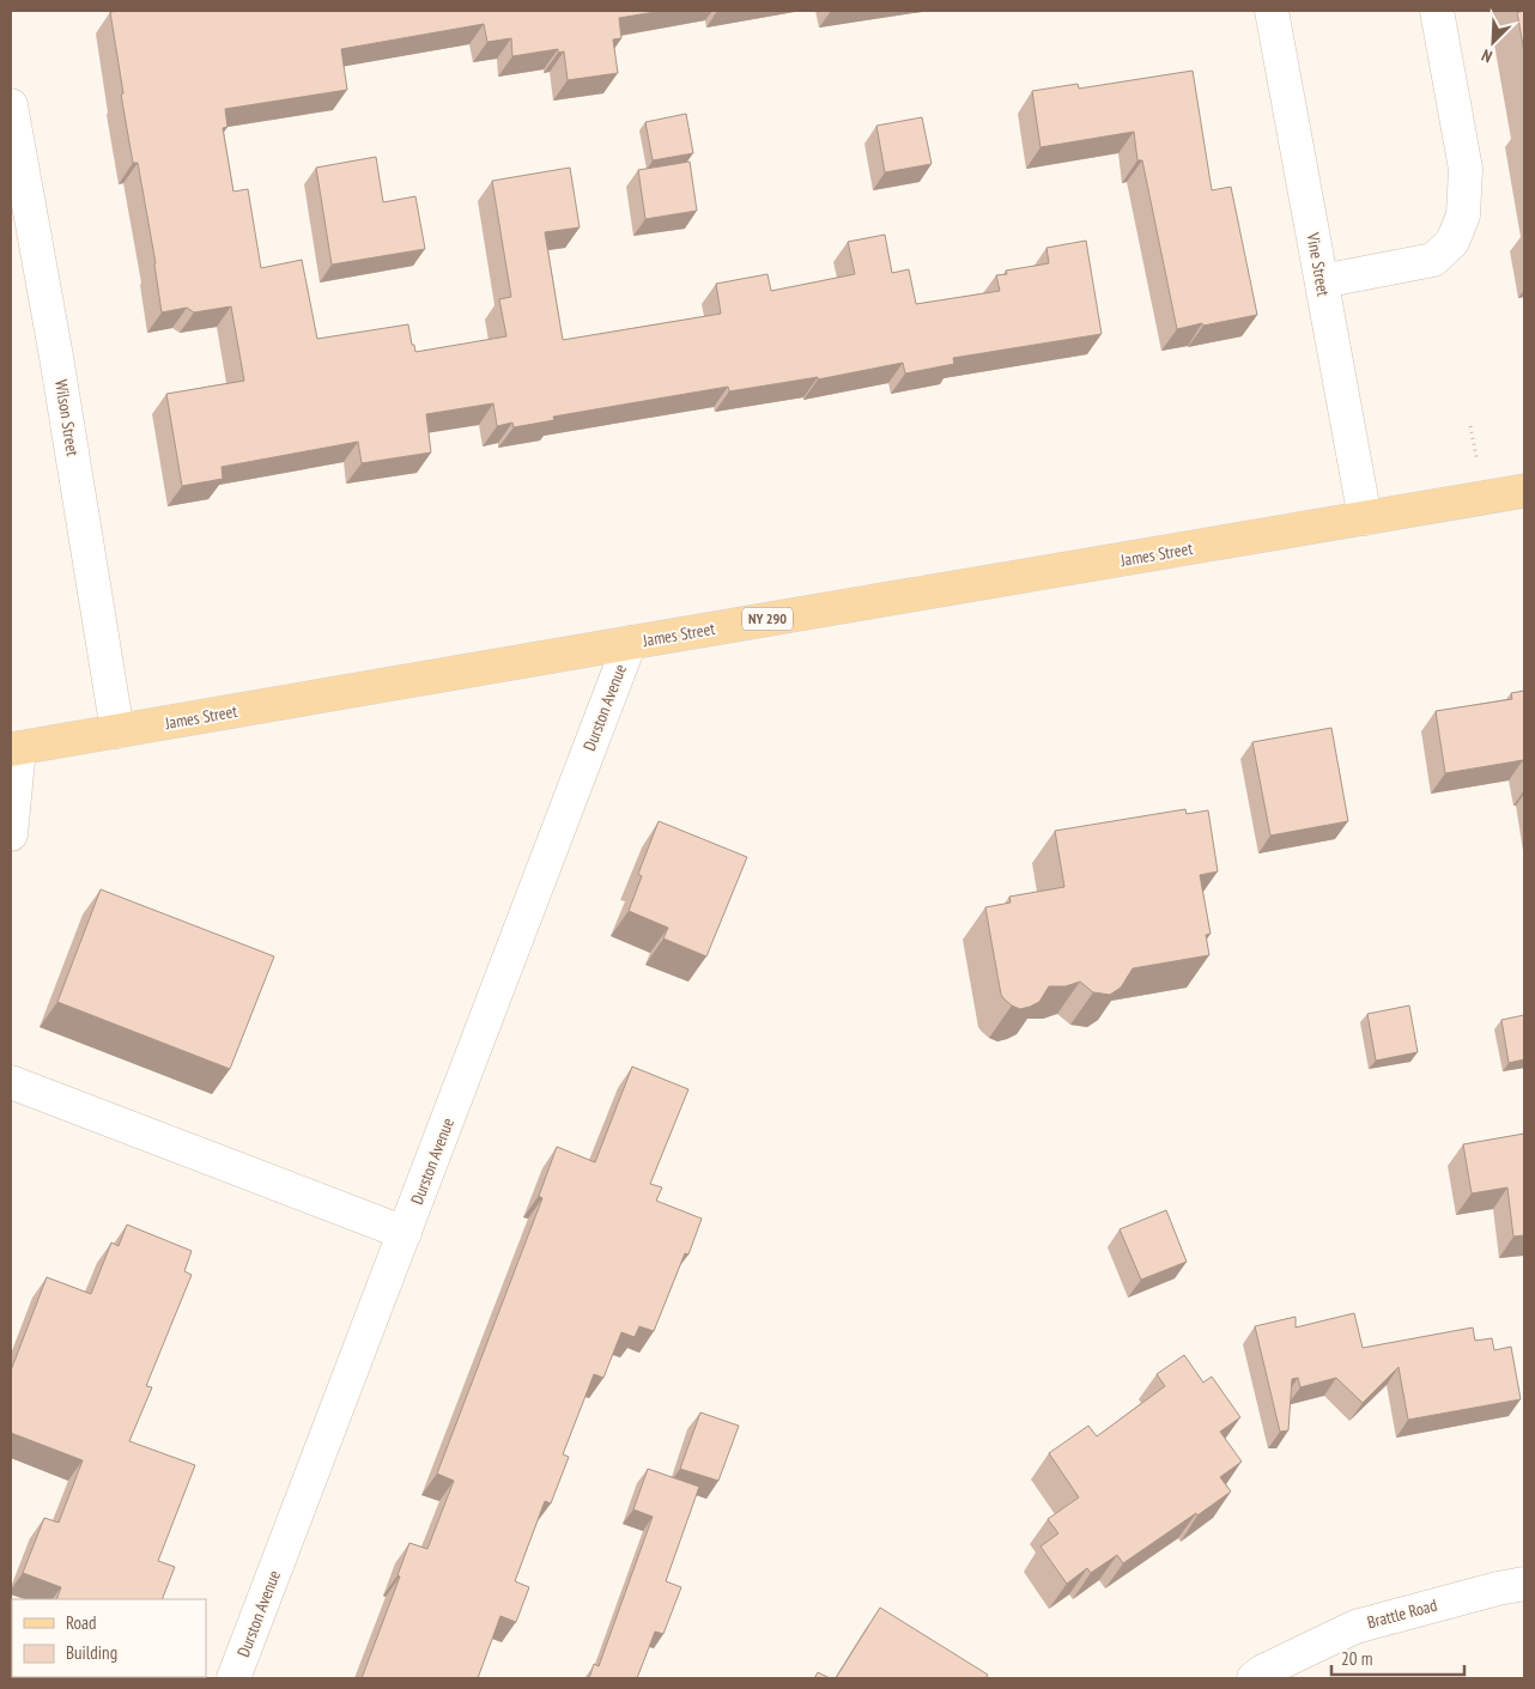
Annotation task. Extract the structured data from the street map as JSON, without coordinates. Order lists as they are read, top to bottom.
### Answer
{
  "streets": {
    "main road": ["James Street", "NY 290"],
    "street": [
      "Vine Street",
      "Wilson Street",
      "Durston Avenue",
      "Brattle Road"
    ]
  },
  "crossings": [
    ["Vine Street", "James Street"],
    ["Wilson Street", "James Street"],
    ["James Street", "Durston Avenue"]
  ],
  "legend": ["Road", "Building"],
  "scale_bar": "20 m",
  "north": "bottom left"
}
